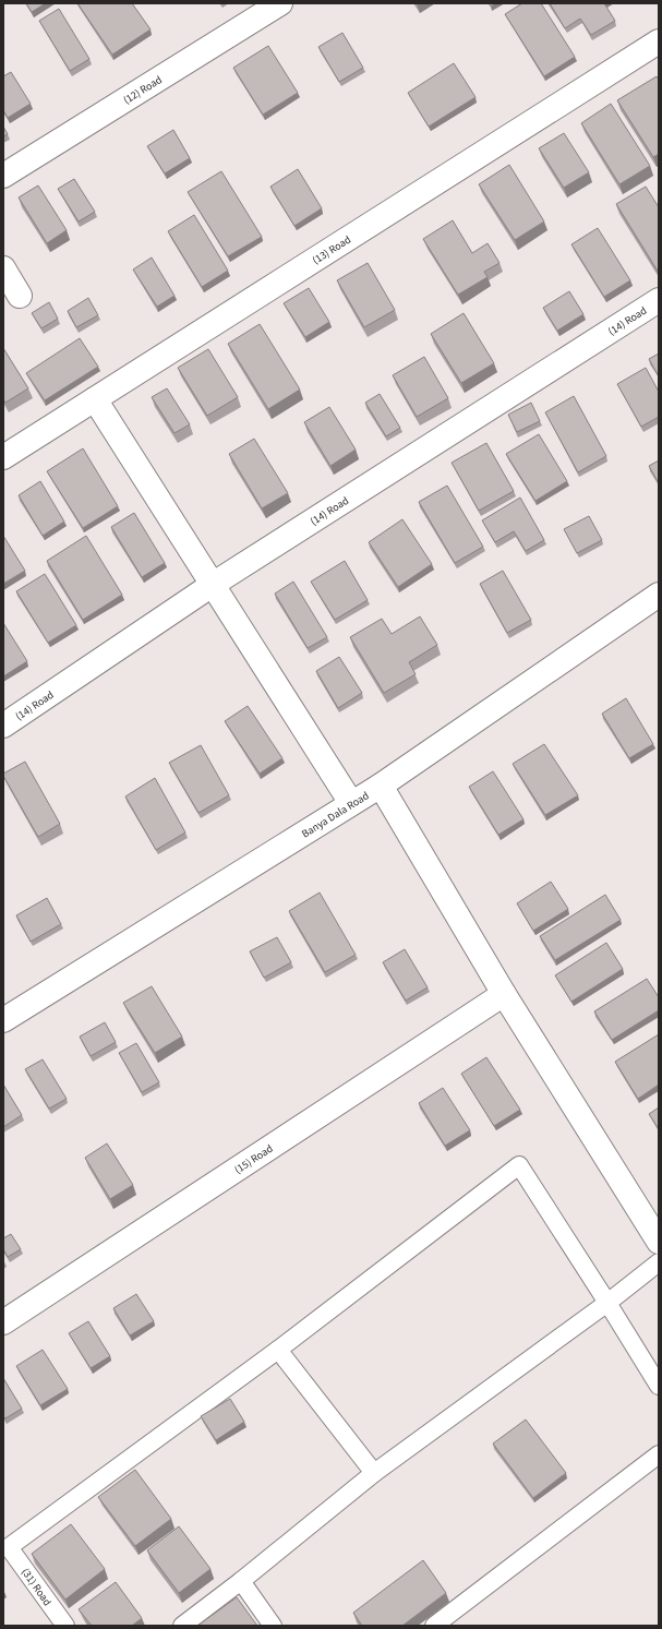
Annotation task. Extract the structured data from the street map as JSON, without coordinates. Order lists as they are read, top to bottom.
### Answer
{
  "streets": {
    "street": [
      "(12) Road",
      "(13) Road",
      "(14) Road",
      "Banya Dala Road",
      "(15) Road"
    ],
    "lane": ["(31) Road"]
  }
}
